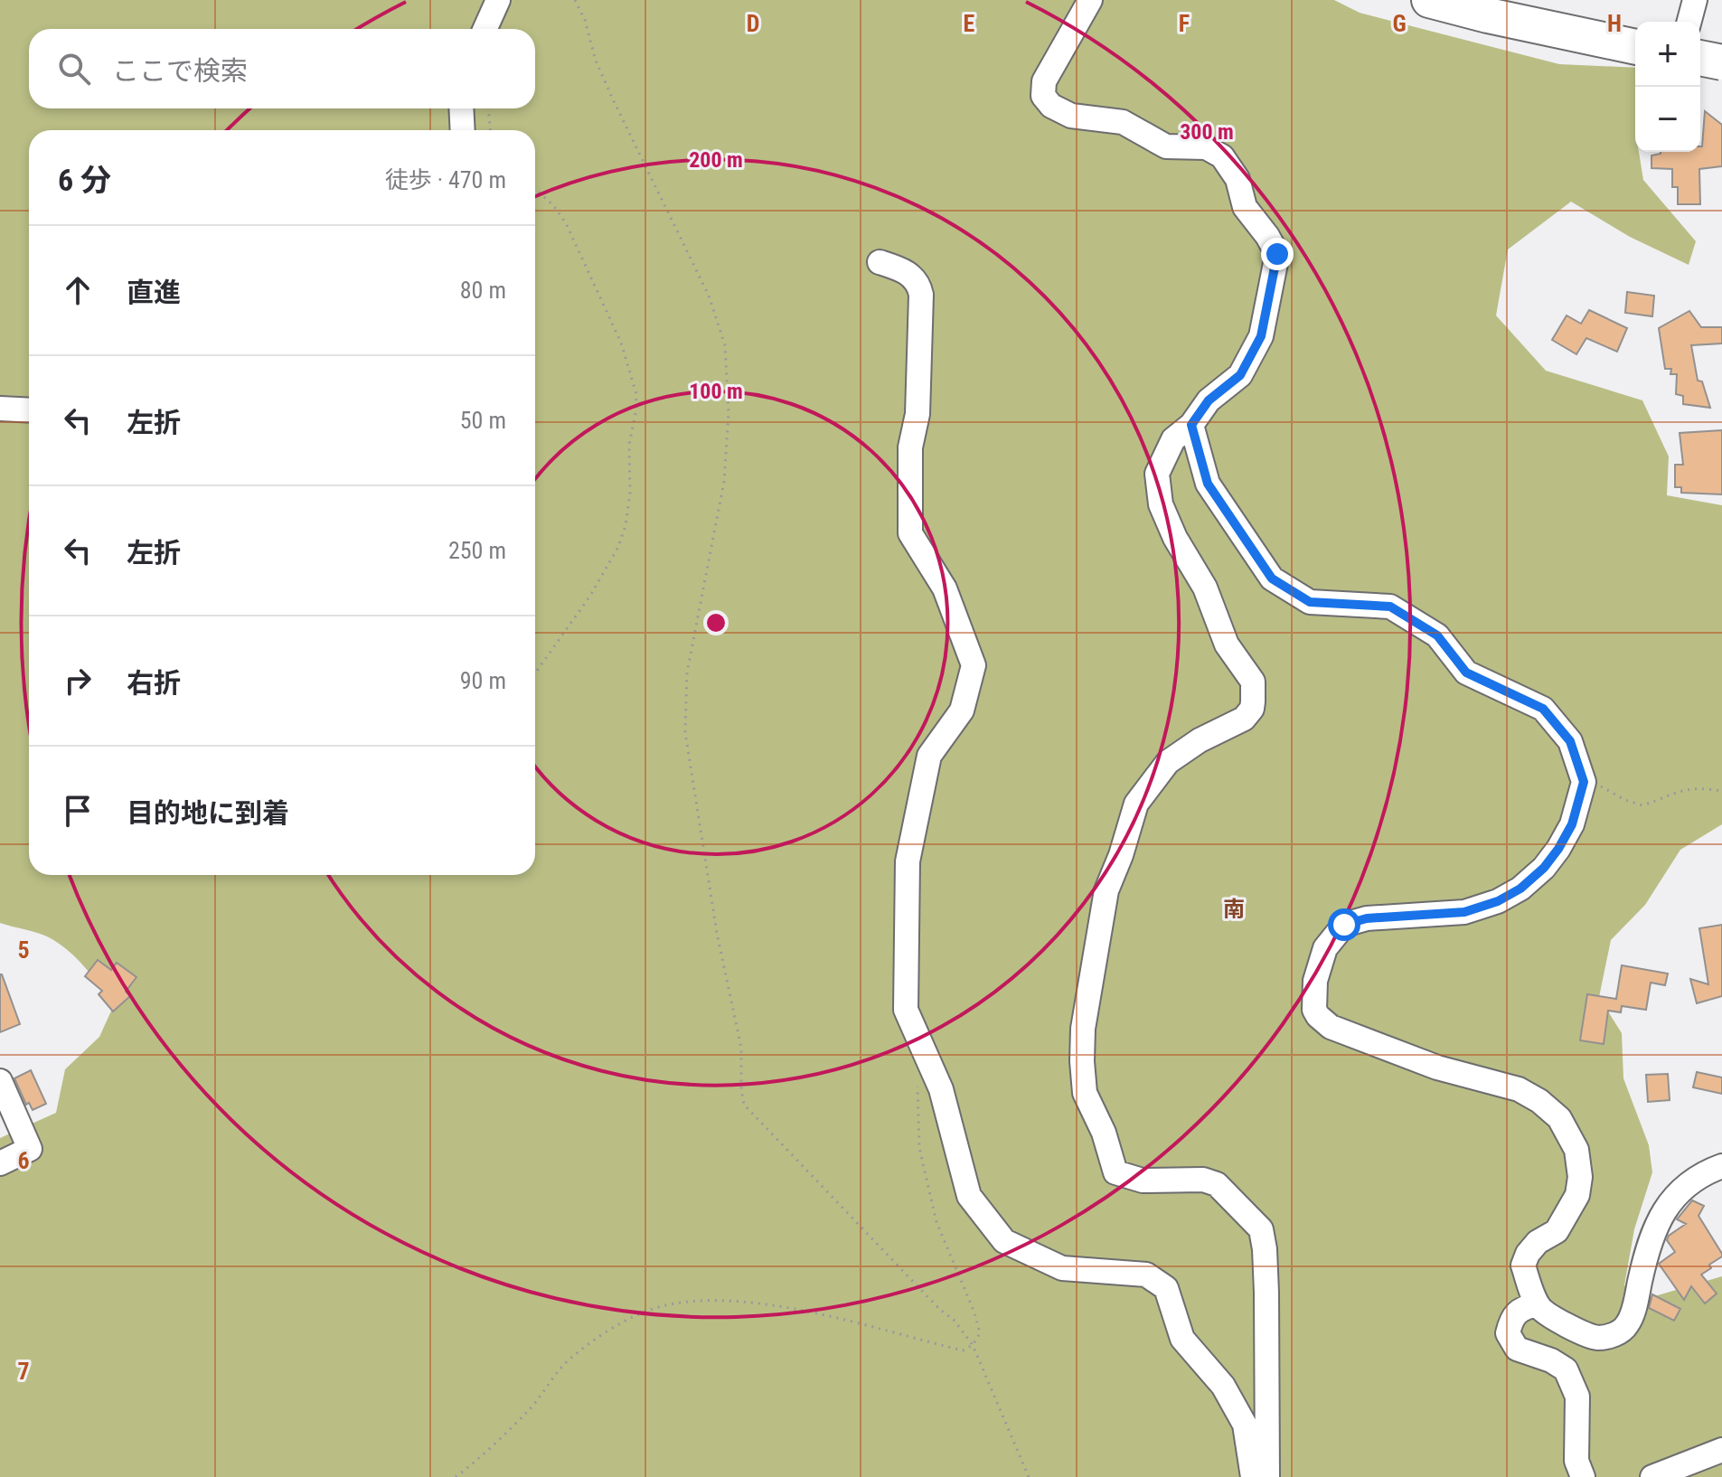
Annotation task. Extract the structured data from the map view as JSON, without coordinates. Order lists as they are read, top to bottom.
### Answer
{
  "districts": ["南"],
  "page": {
    "map_buttons": ["+", "−"],
    "search": "ここで検索",
    "heading": ["6 分", "徒歩 · 470 m"],
    "list": [
      ["直進", "80 m"],
      ["左折", "50 m"],
      ["左折", "250 m"],
      ["右折", "90 m"],
      "目的地に到着"
    ]
  },
  "grid": {
    "columns": [
      "D",
      "E",
      "F",
      "G",
      "H"
    ],
    "rows": ["5", "6", "7"]
  },
  "rings": ["300 m", "200 m", "100 m"]
}
